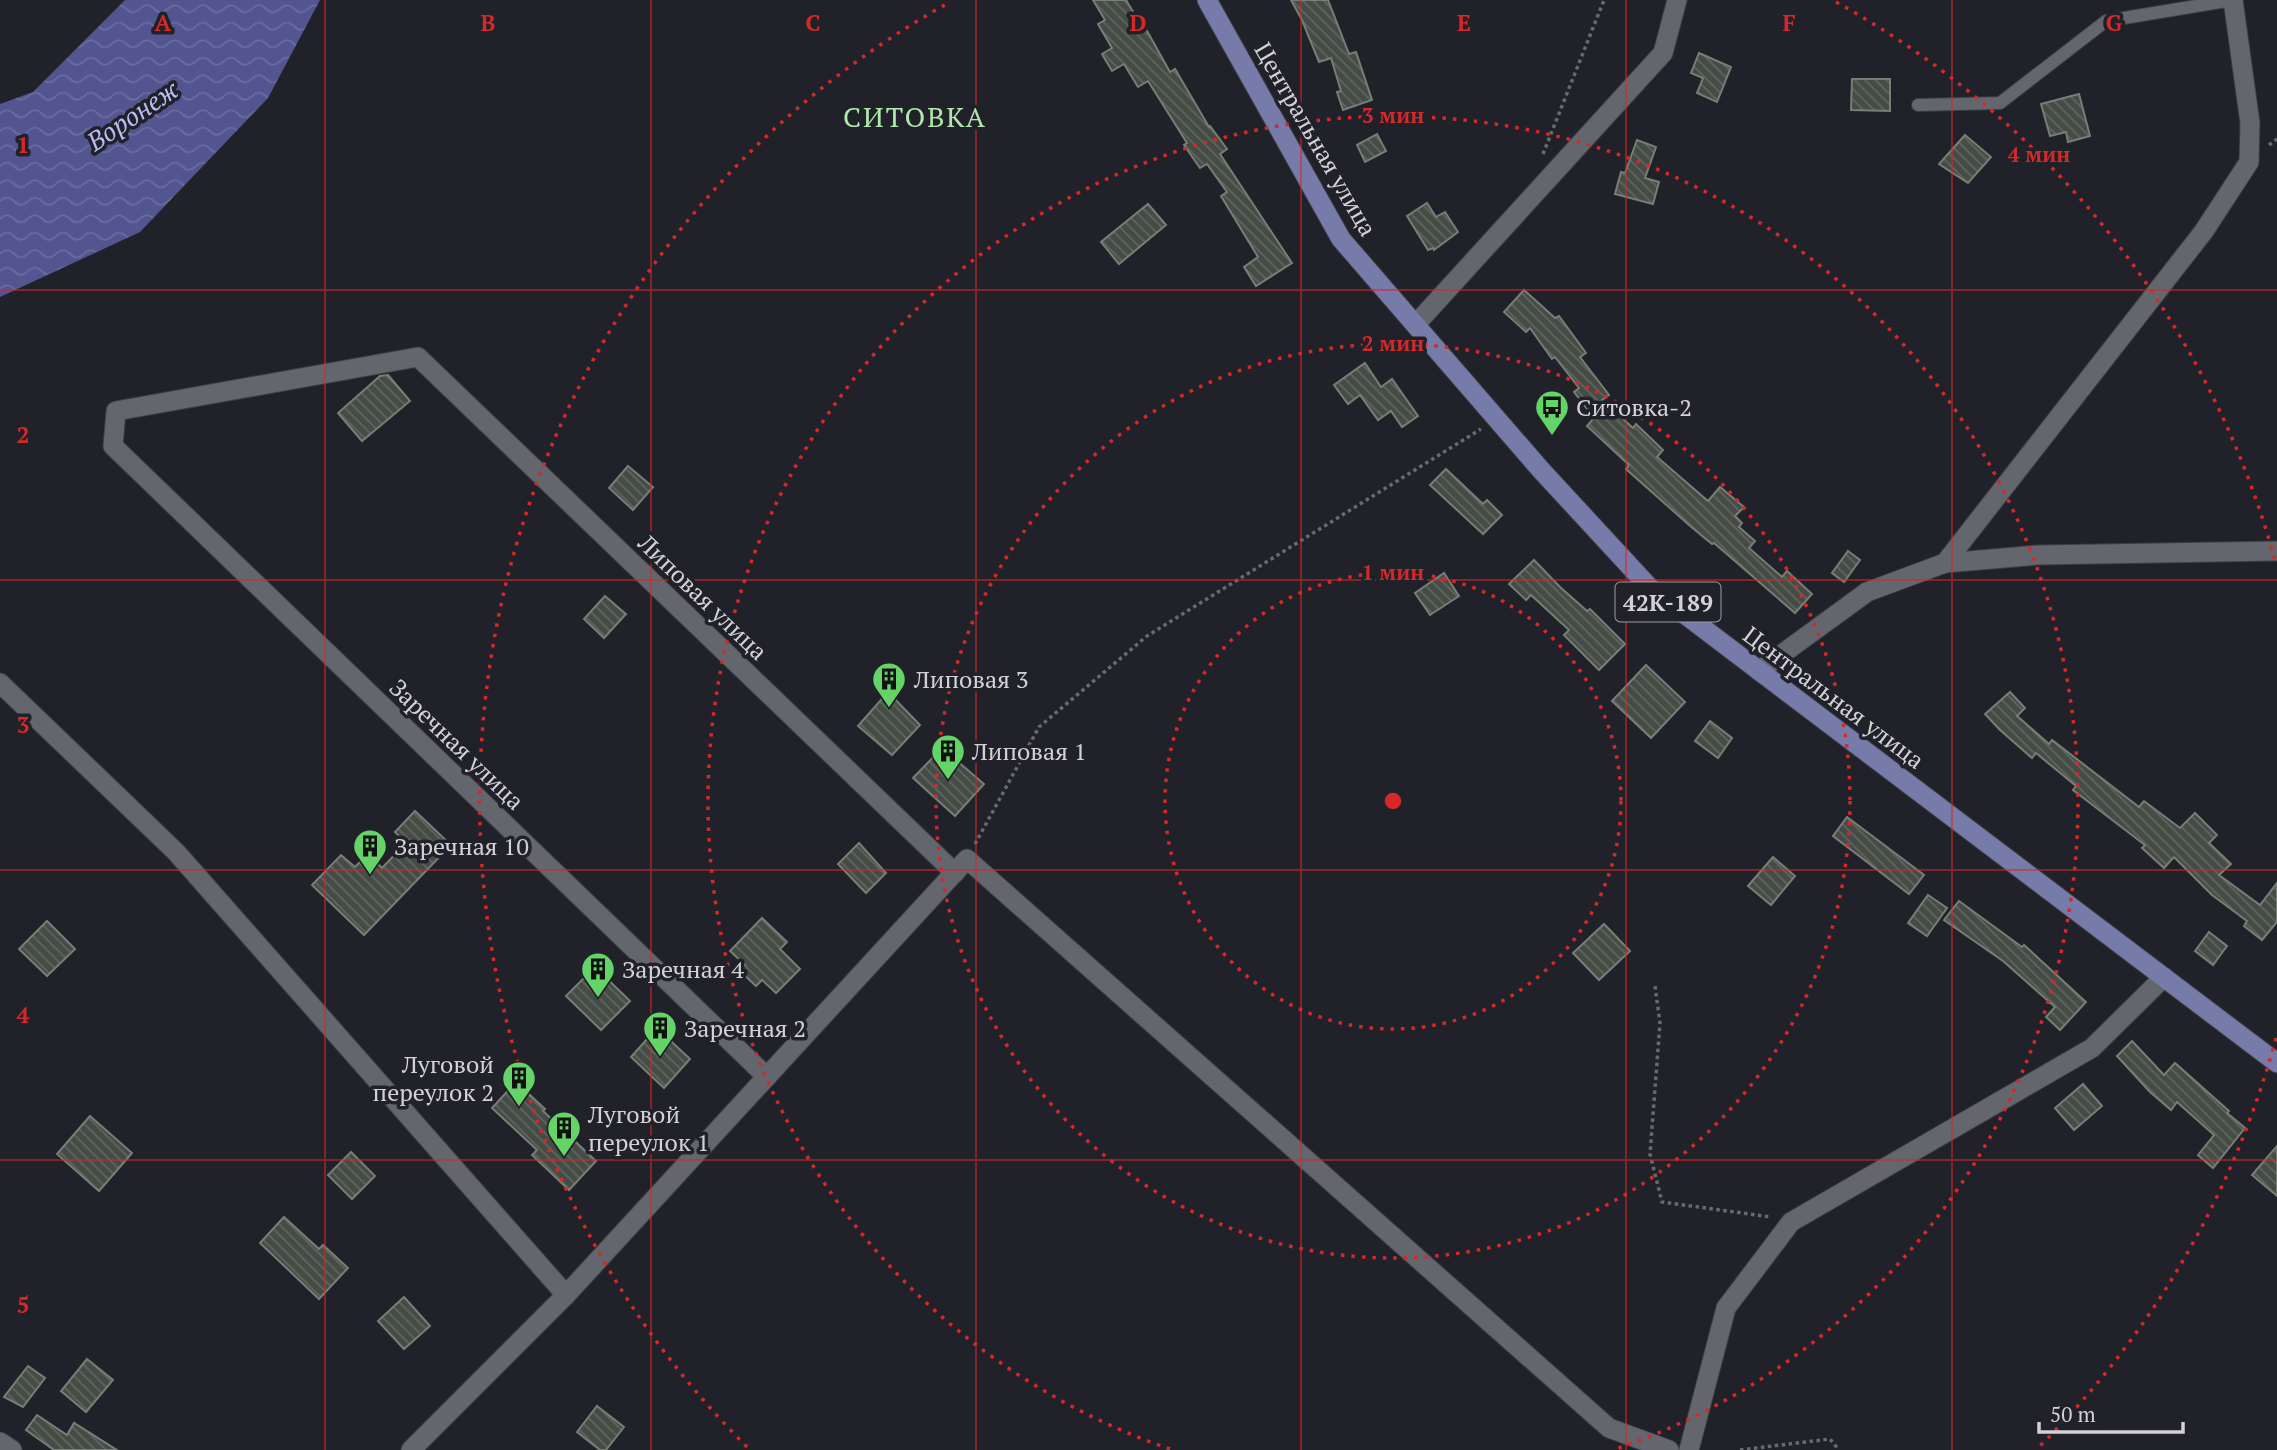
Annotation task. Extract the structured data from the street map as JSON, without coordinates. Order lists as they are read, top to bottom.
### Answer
{
  "streets": {
    "main road": ["Центральная улица", "42К-189"],
    "street": ["Липовая улица", "Заречная улица"]
  },
  "crossings": [
    ["Липовая улица", "Заречная улица"]
  ],
  "districts": ["СИТОВКА"],
  "water": ["Воронеж"],
  "places": {
    "bus stop": ["Ситовка-2"],
    "building": [
      "Липовая 3",
      "Липовая 1",
      "Заречная 10",
      "Заречная 4",
      "Заречная 2",
      "Луговой переулок 2",
      "Луговой переулок 1"
    ]
  },
  "scale_bar": "50 m",
  "grid": {
    "columns": [
      "A",
      "B",
      "C",
      "D",
      "E",
      "F",
      "G"
    ],
    "rows": [
      "1",
      "2",
      "3",
      "4",
      "5"
    ]
  },
  "rings": [
    "3 мин",
    "4 мин",
    "2 мин",
    "1 мин"
  ]
}
